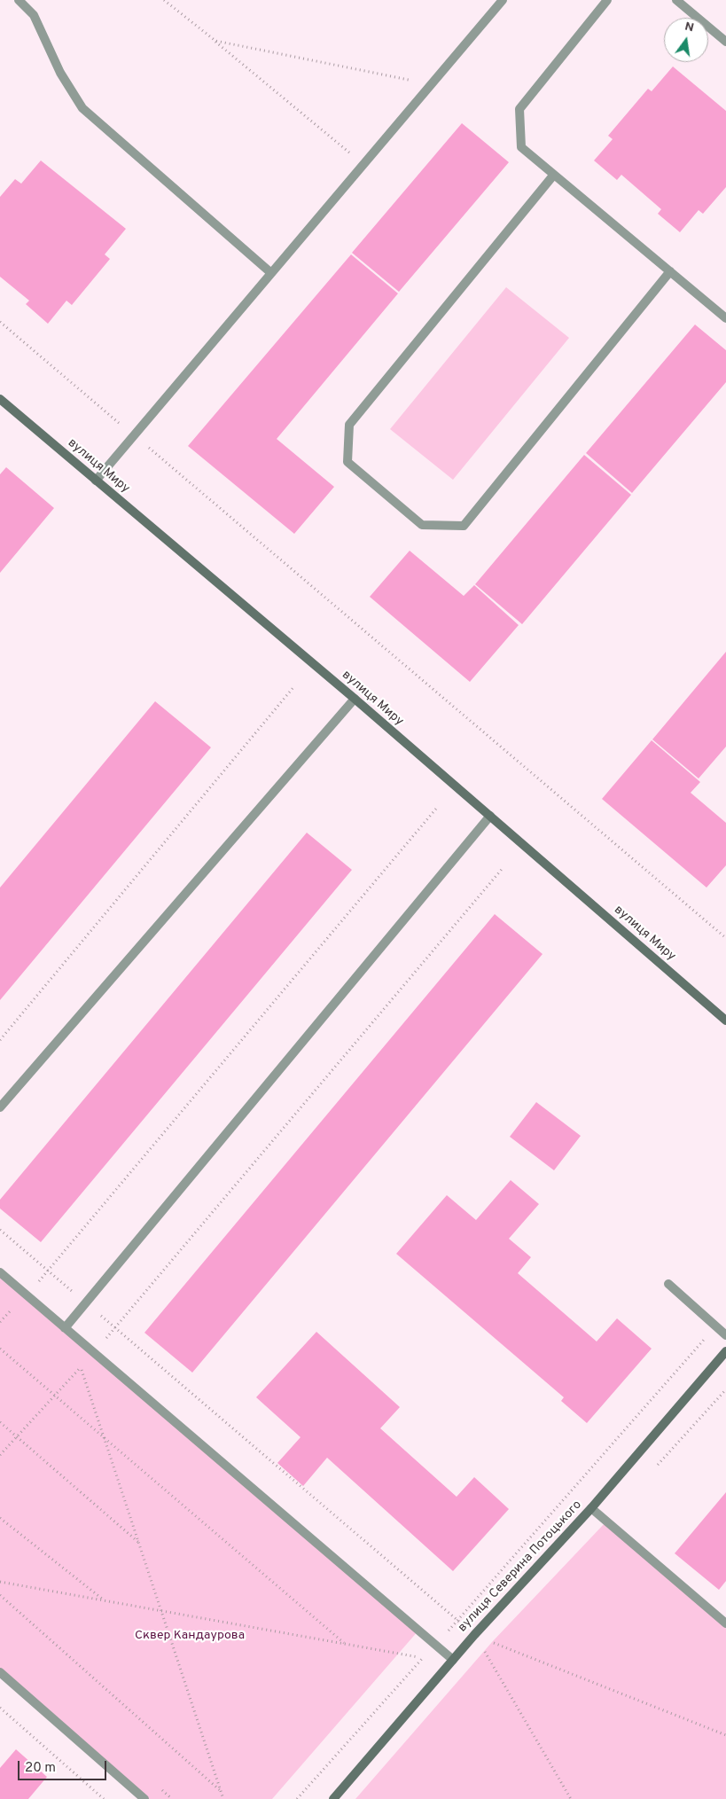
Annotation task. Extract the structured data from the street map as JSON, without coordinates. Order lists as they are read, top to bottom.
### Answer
{
  "streets": {
    "street": ["вулиця Миру", "вулиця Северина Потоцького"]
  },
  "parks": ["Сквер Кандаурова"],
  "scale_bar": "20 m",
  "north": "top"
}
